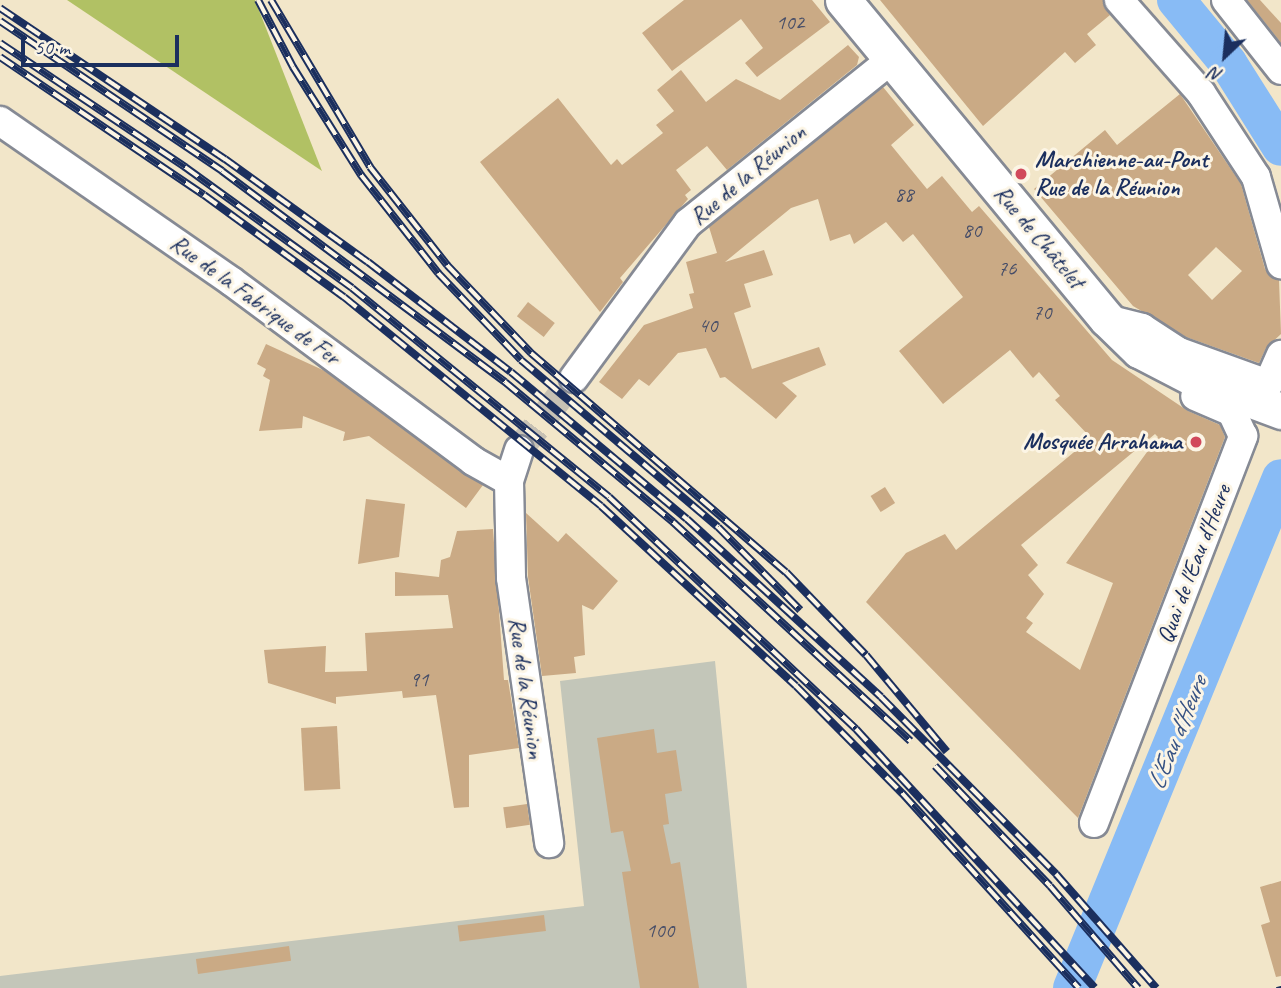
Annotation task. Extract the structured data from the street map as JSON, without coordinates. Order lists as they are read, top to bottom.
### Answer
{
  "streets": {
    "main road": ["Rue de Châtelet"],
    "street": ["Rue de la Réunion", "Rue de la Fabrique de Fer", "Quai de l'Eau d'Heure"]
  },
  "crossings": [
    ["Rue de la Réunion", "Rue de Châtelet"],
    ["Rue de la Réunion", "Rue de la Fabrique de Fer"],
    ["Rue de Châtelet", "Quai de l'Eau d'Heure"]
  ],
  "water": ["L'Eau d'Heure"],
  "places": ["Marchienne-au-Pont Rue de la Réunion", "Mosquée Arrahama"],
  "house_numbers": [
    "102",
    "88",
    "80",
    "76",
    "70",
    "40",
    "91",
    "100"
  ],
  "scale_bar": "50 m",
  "north": "bottom left"
}
